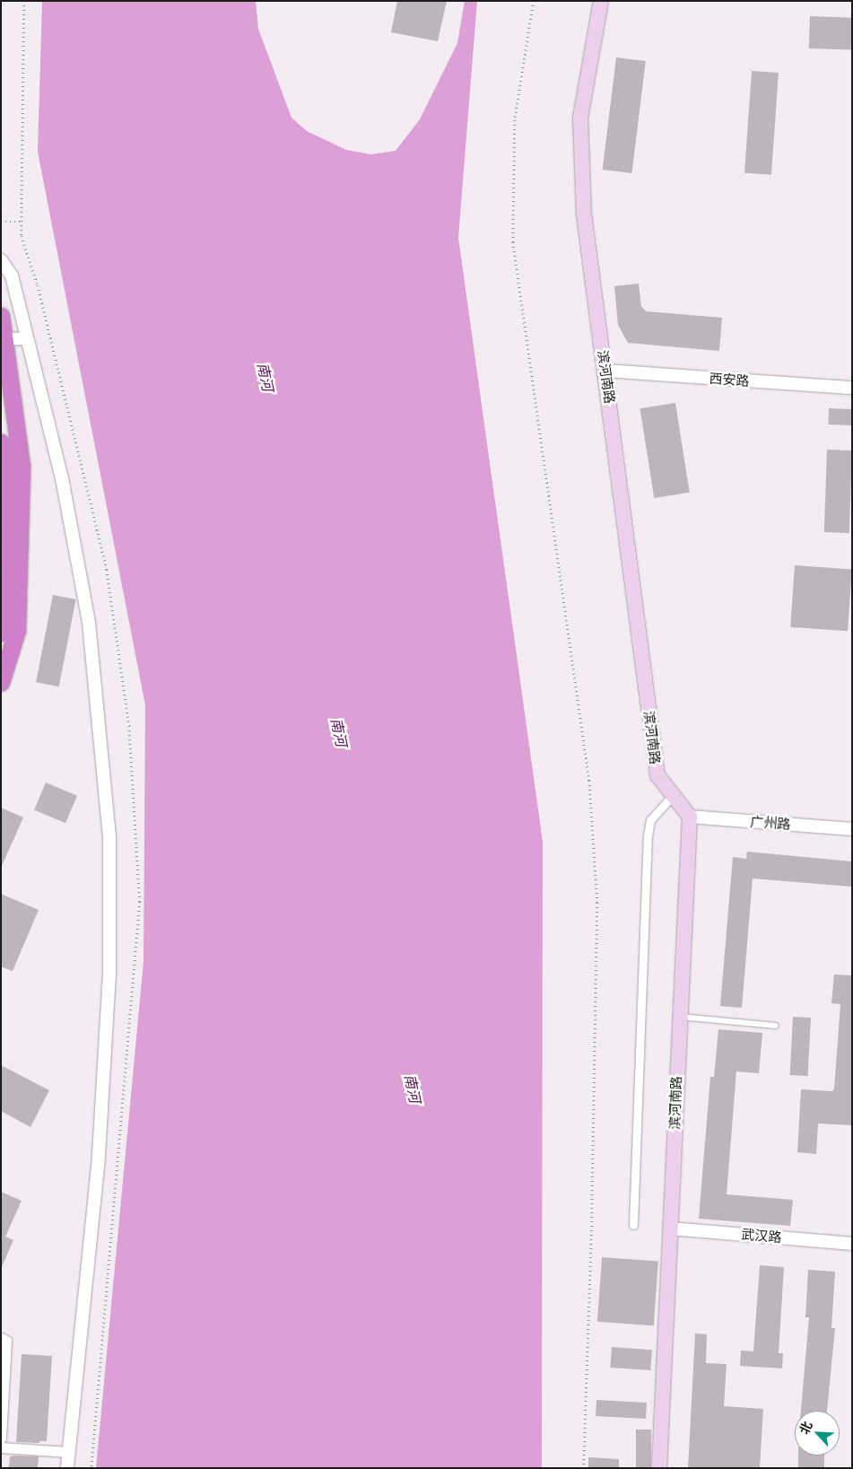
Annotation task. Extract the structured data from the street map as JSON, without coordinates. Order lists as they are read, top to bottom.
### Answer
{
  "streets": {
    "main road": ["滨河南路"],
    "street": ["西安路", "广州路", "武汉路"]
  },
  "crossings": [
    ["滨河南路", "西安路"],
    ["滨河南路", "广州路"],
    ["滨河南路", "武汉路"]
  ],
  "water": ["南河"],
  "north": "top left"
}
